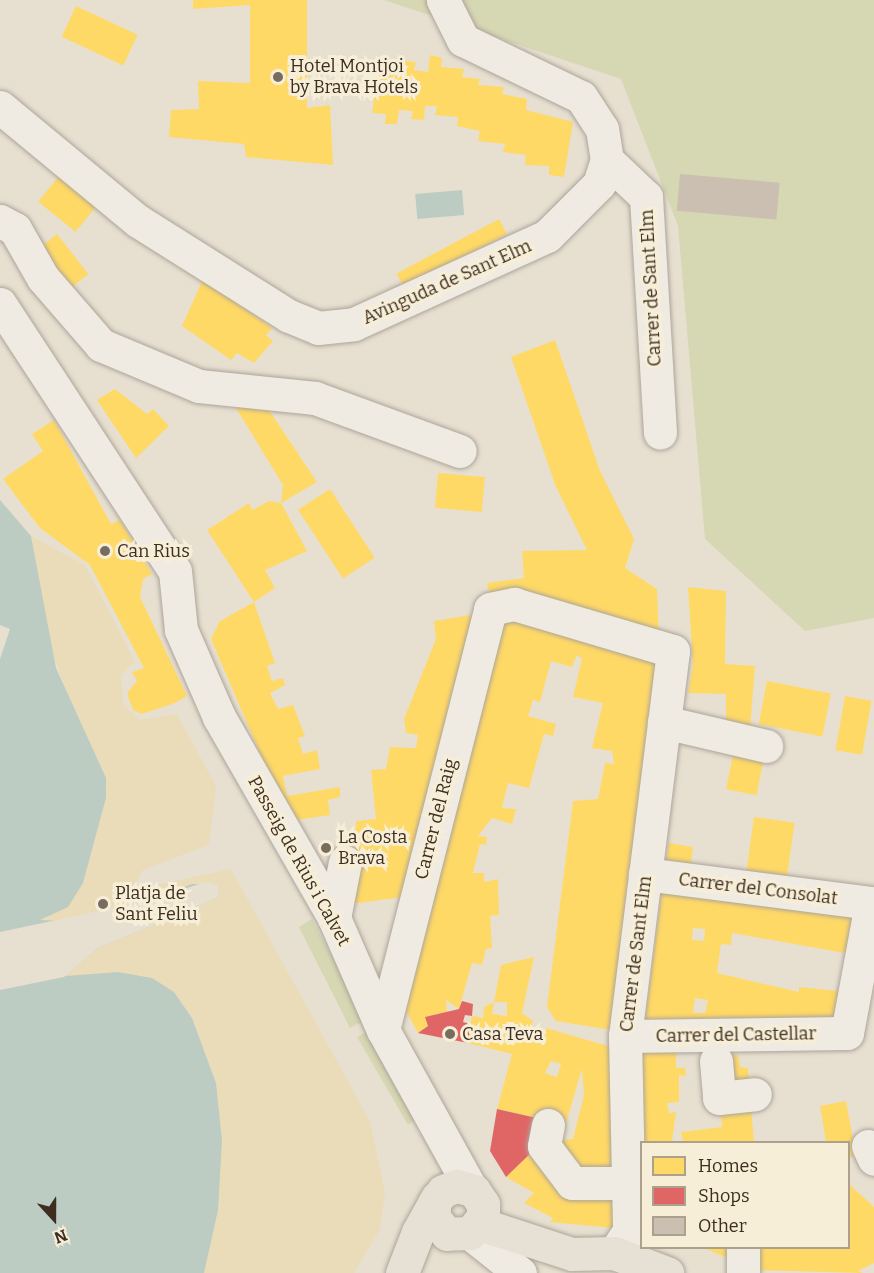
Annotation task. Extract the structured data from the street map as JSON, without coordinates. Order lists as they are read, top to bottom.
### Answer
{
  "streets": {
    "street": [
      "Avinguda de Sant Elm",
      "Carrer de Sant Elm",
      "Carrer del Raig",
      "Passeig de Rius i Calvet",
      "Carrer del Consolat",
      "Carrer del Castellar"
    ]
  },
  "crossings": [
    ["Avinguda de Sant Elm", "Carrer de Sant Elm"],
    ["Carrer de Sant Elm", "Carrer del Raig"],
    ["Carrer de Sant Elm", "Carrer del Consolat"],
    ["Carrer de Sant Elm", "Carrer del Castellar"],
    ["Carrer del Raig", "Passeig de Rius i Calvet"],
    ["Carrer del Consolat", "Carrer del Castellar"]
  ],
  "places": [
    "Hotel Montjoi by Brava Hotels",
    "Can Rius",
    "La Costa Brava",
    "Platja de Sant Feliu",
    "Casa Teva"
  ],
  "legend": ["Homes", "Shops", "Other"],
  "north": "bottom"
}
